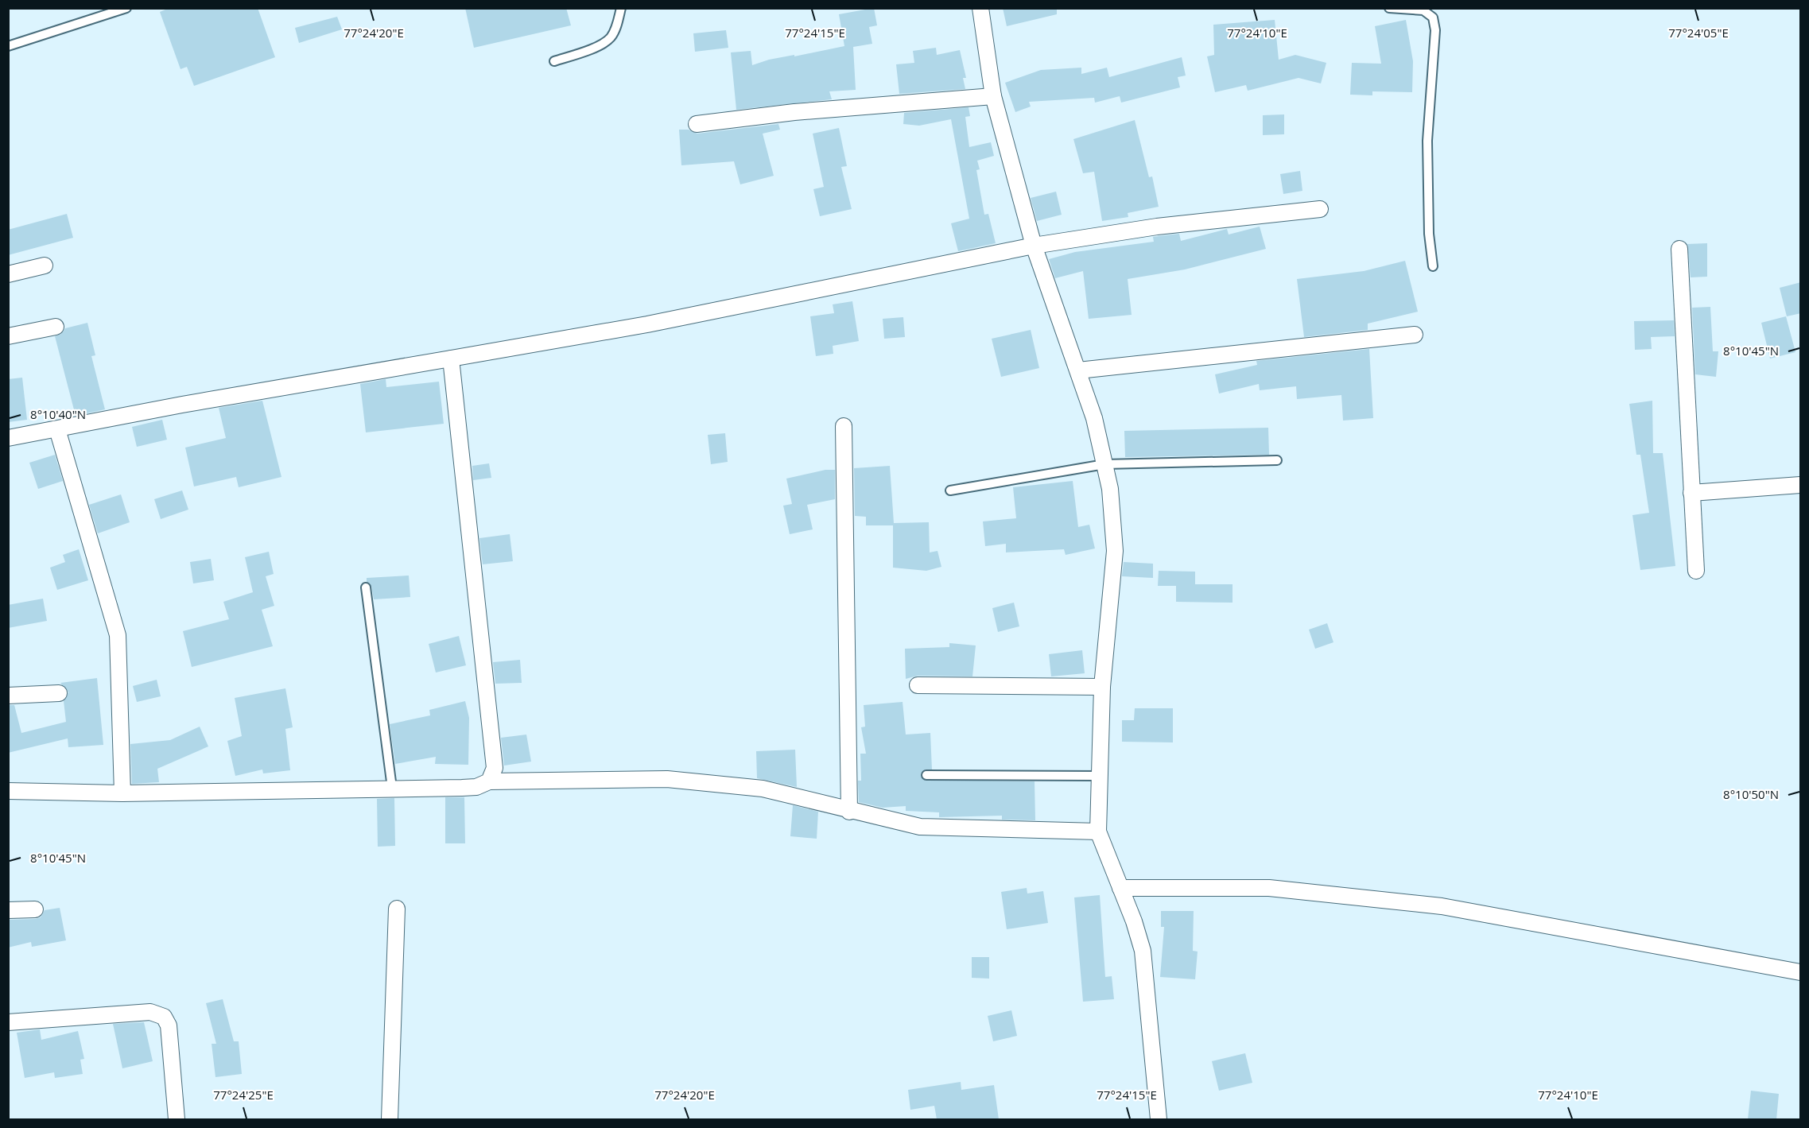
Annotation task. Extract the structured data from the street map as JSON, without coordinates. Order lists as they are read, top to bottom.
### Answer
{
  "coordinates": [
    "77°24'20\"E",
    "77°24'15\"E",
    "77°24'10\"E",
    "77°24'05\"E",
    "8°10'45\"N",
    "8°10'40\"N",
    "8°10'50\"N",
    "77°24'25\"E"
  ]
}
